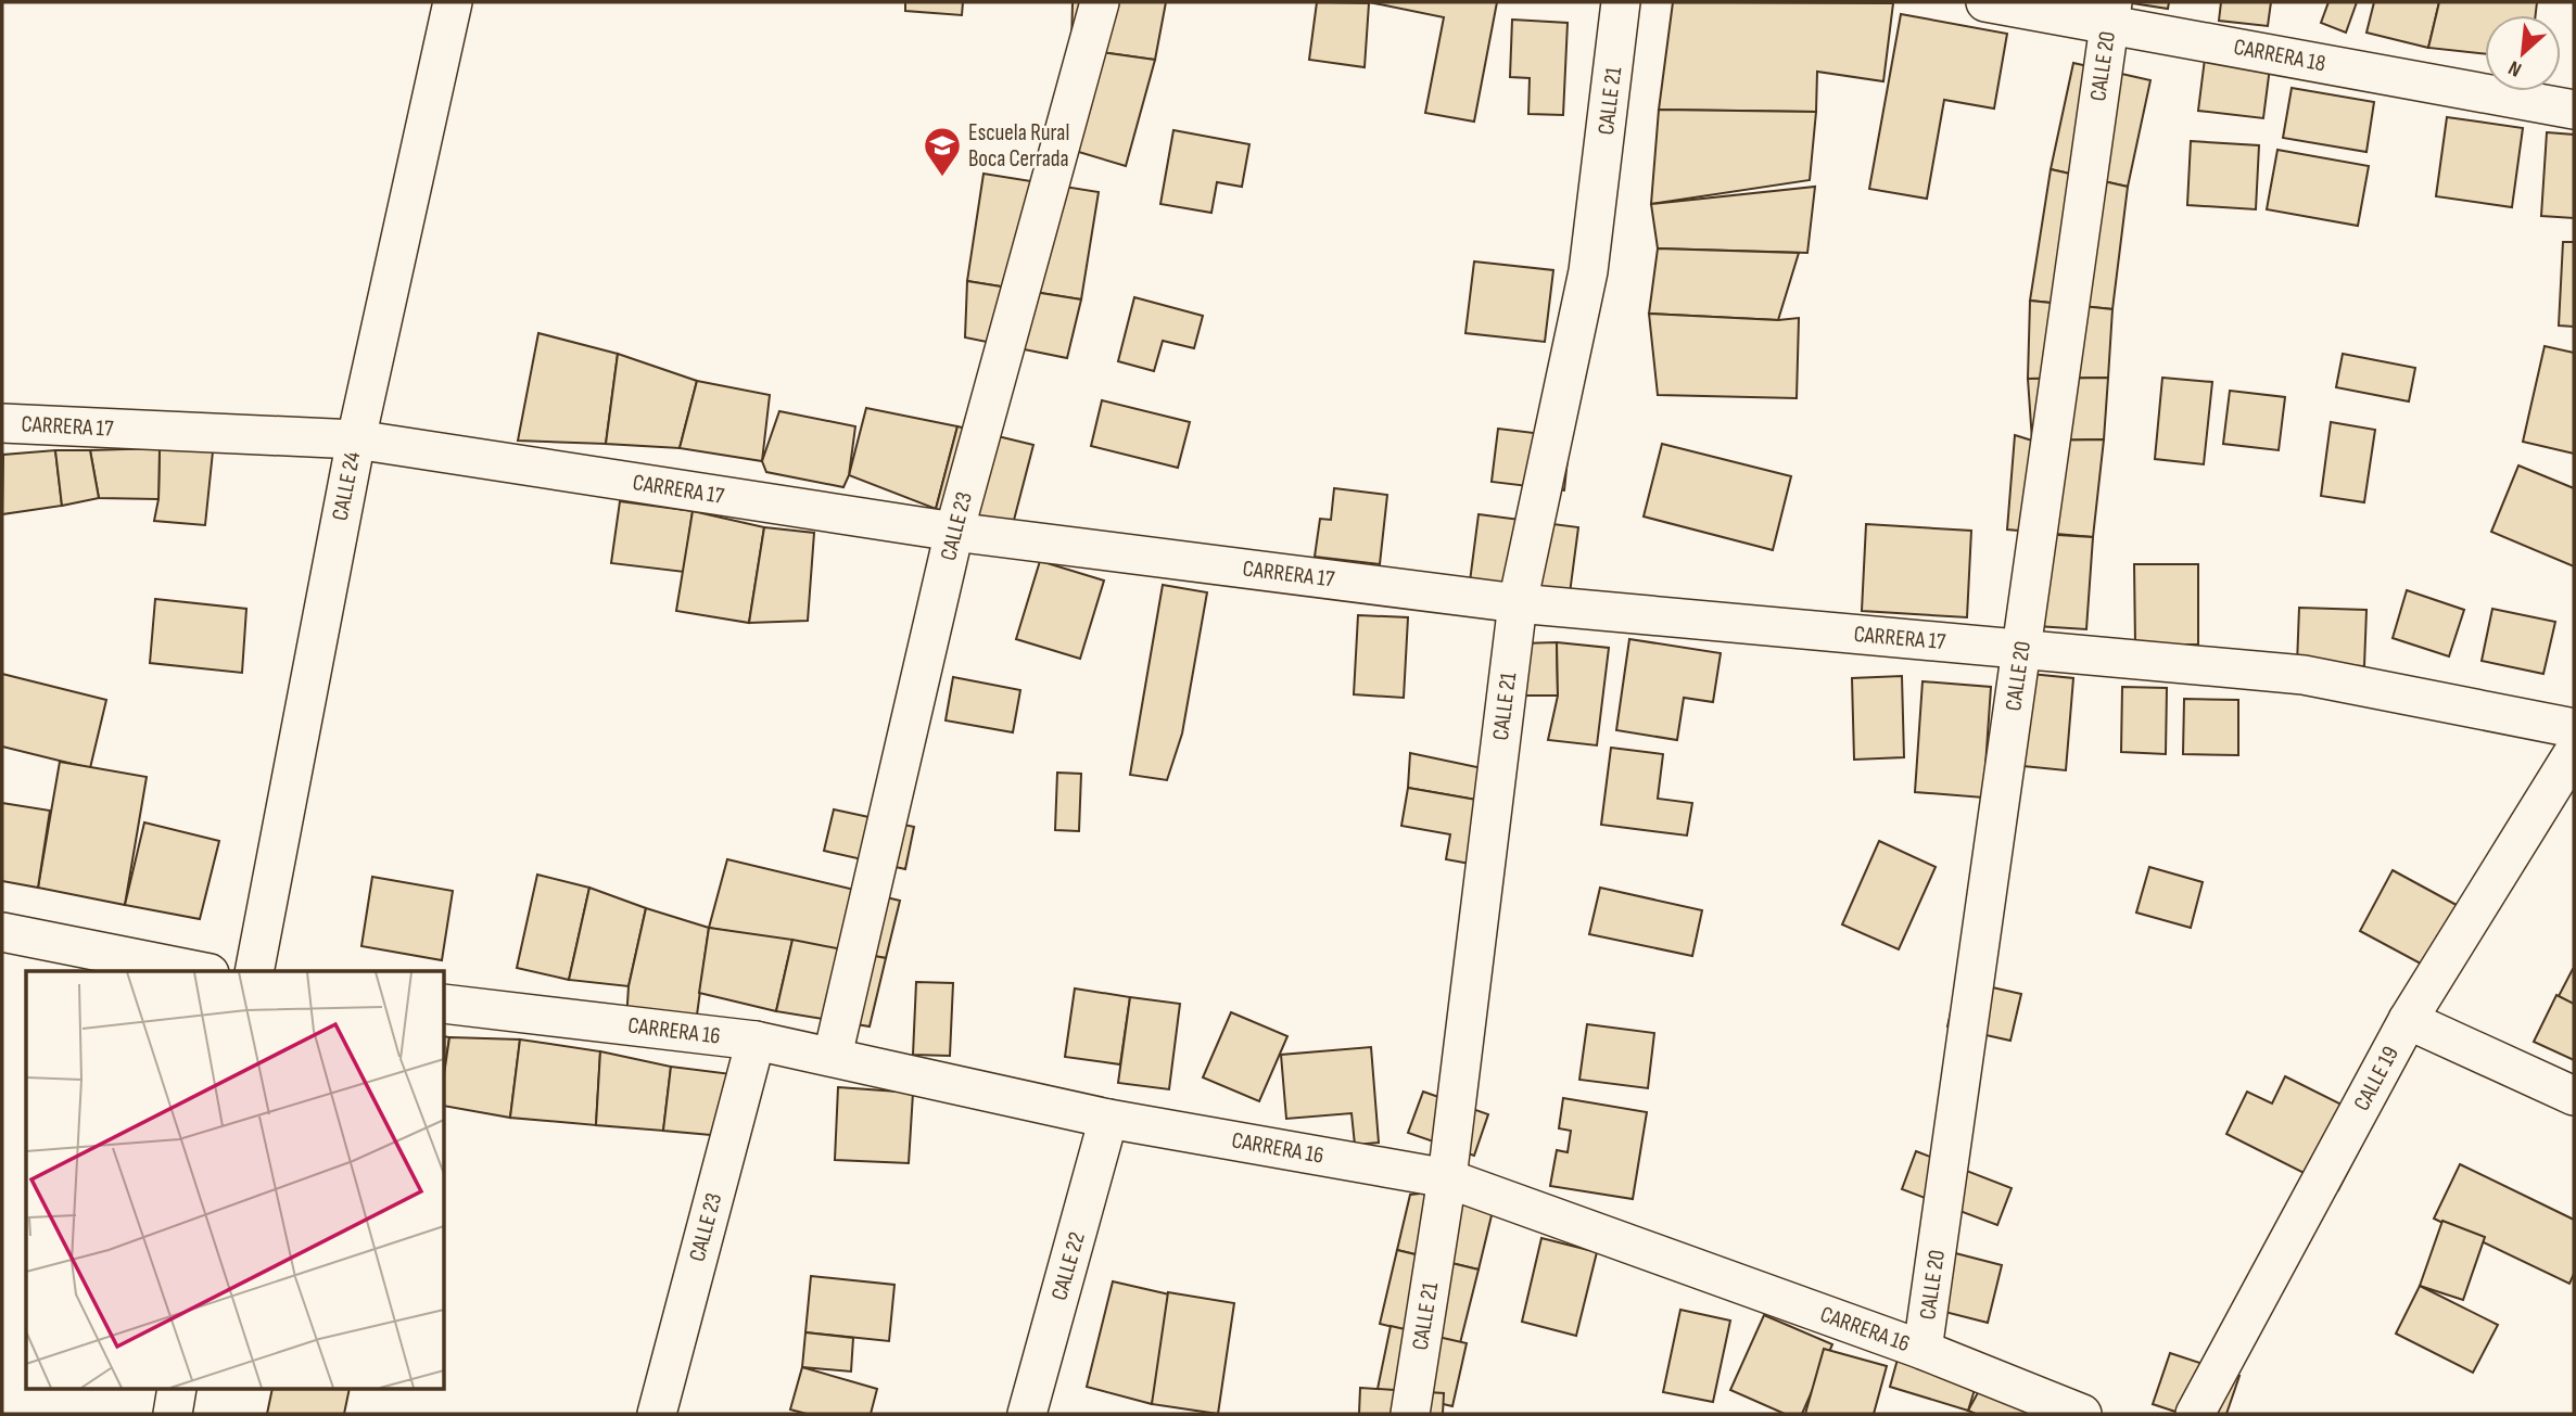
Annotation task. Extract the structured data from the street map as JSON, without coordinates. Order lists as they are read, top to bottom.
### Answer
{
  "streets": {
    "street": [
      "CARRERA 18",
      "CALLE 20",
      "CALLE 21",
      "CARRERA 17",
      "CALLE 24",
      "CALLE 23",
      "CARRERA 16",
      "CALLE 19",
      "CALLE 22"
    ]
  },
  "crossings": [
    ["CARRERA 18", "CALLE 20"],
    ["CALLE 20", "CARRERA 17"],
    ["CALLE 20", "CARRERA 16"],
    ["CALLE 21", "CARRERA 17"],
    ["CALLE 21", "CARRERA 16"],
    ["CARRERA 17", "CALLE 24"],
    ["CARRERA 17", "CALLE 23"],
    ["CALLE 23", "CARRERA 16"],
    ["CARRERA 16", "CALLE 22"]
  ],
  "places": {
    "school or university": ["Escuela Rural Boca Cerrada"]
  },
  "north": "bottom left"
}
